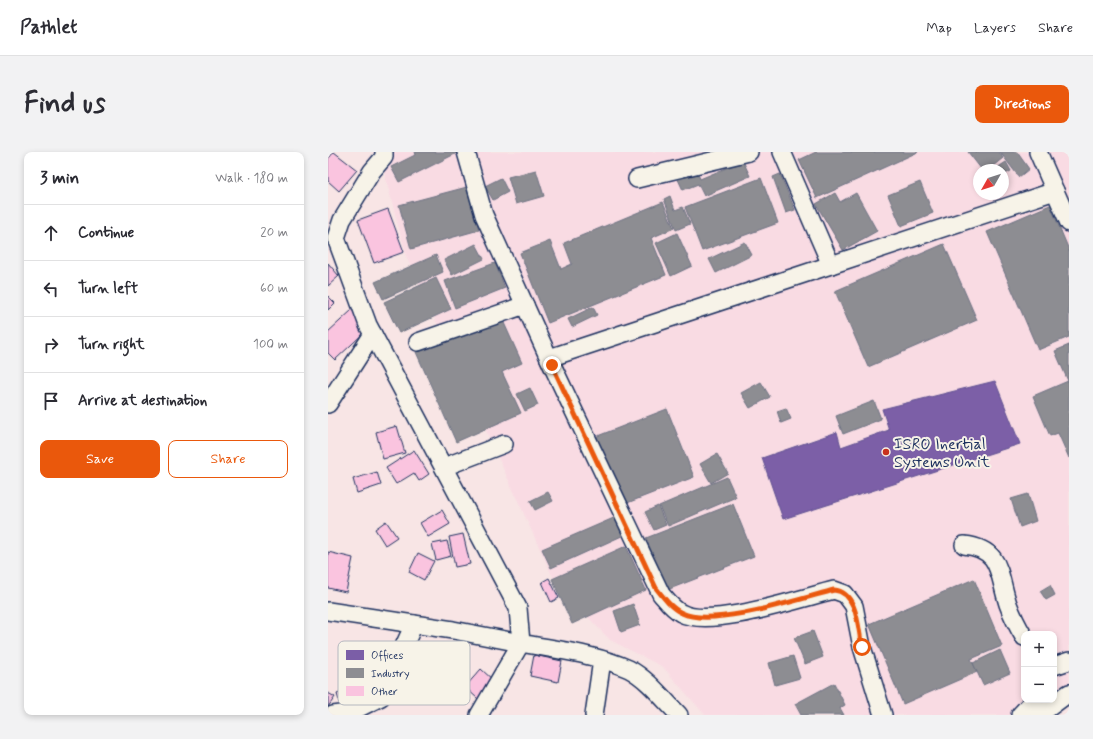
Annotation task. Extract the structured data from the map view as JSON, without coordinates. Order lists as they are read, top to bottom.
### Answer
{
  "places": ["ISRO Inertial Systems Unit"],
  "legend": ["Offices", "Industry", "Other"],
  "north": "bottom left",
  "page": {
    "header": "Pathlet",
    "nav": ["Map", "Layers", "Share"],
    "buttons": [
      "Directions",
      ["Save", "Share"]
    ],
    "title": "Find us",
    "heading": ["3 min", "Walk · 180 m"],
    "list": [
      ["Continue", "20 m"],
      ["Turn left", "60 m"],
      ["Turn right", "100 m"],
      "Arrive at destination"
    ],
    "map_buttons": ["+", "−"]
  }
}
